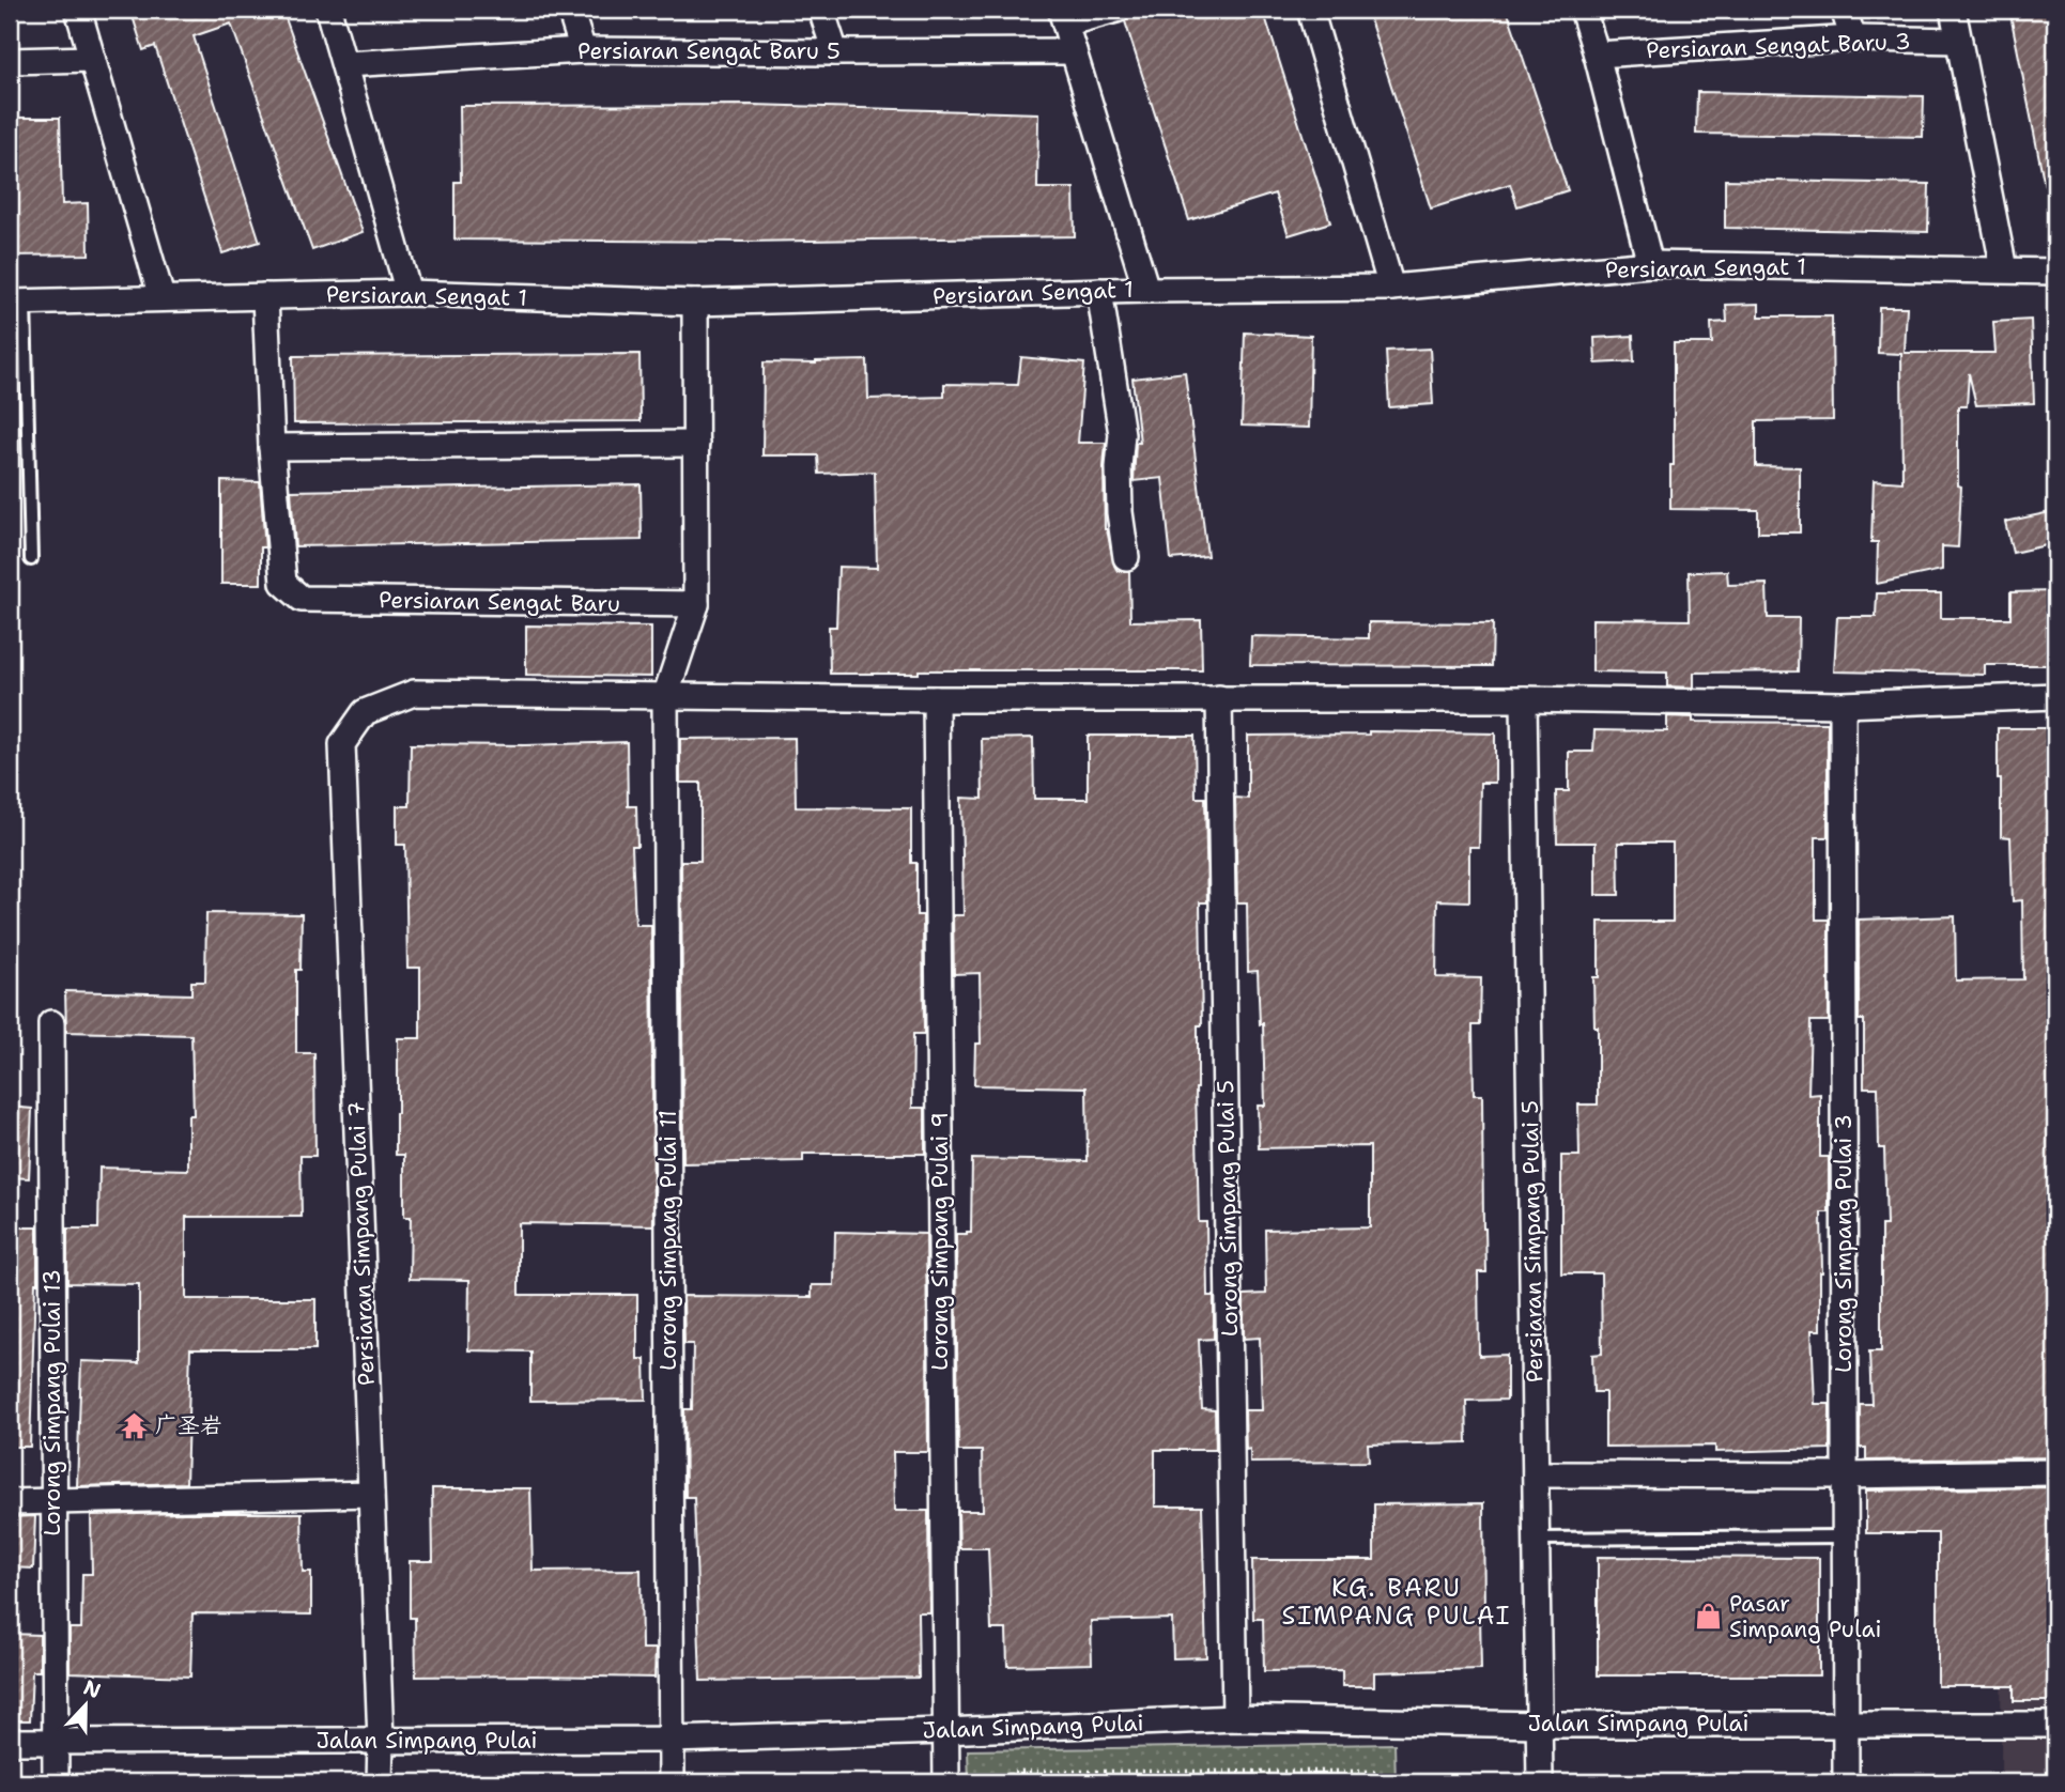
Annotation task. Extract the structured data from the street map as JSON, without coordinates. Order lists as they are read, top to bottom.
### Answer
{
  "streets": {
    "street": [
      "Persiaran Sengat Baru 3",
      "Persiaran Sengat Baru 5",
      "Persiaran Sengat 1",
      "Persiaran Sengat Baru",
      "Lorong Simpang Pulai 5",
      "Lorong Simpang Pulai 11",
      "Lorong Simpang Pulai 9",
      "Persiaran Simpang Pulai 5",
      "Persiaran Simpang Pulai 7",
      "Lorong Simpang Pulai 3",
      "Lorong Simpang Pulai 13",
      "Jalan Simpang Pulai"
    ]
  },
  "crossings": [
    ["Persiaran Sengat 1", "Lorong Simpang Pulai 11"],
    ["Persiaran Sengat Baru", "Lorong Simpang Pulai 11"],
    ["Lorong Simpang Pulai 5", "Jalan Simpang Pulai"],
    ["Lorong Simpang Pulai 11", "Persiaran Simpang Pulai 7"],
    ["Lorong Simpang Pulai 11", "Jalan Simpang Pulai"],
    ["Lorong Simpang Pulai 9", "Jalan Simpang Pulai"],
    ["Persiaran Simpang Pulai 5", "Jalan Simpang Pulai"],
    ["Persiaran Simpang Pulai 7", "Jalan Simpang Pulai"],
    ["Lorong Simpang Pulai 3", "Jalan Simpang Pulai"],
    ["Lorong Simpang Pulai 13", "Jalan Simpang Pulai"]
  ],
  "districts": ["KG. BARU SIMPANG PULAI"],
  "places": {
    "temple": ["广圣岩"],
    "shop": ["Pasar Simpang Pulai"]
  },
  "north": "top"
}
